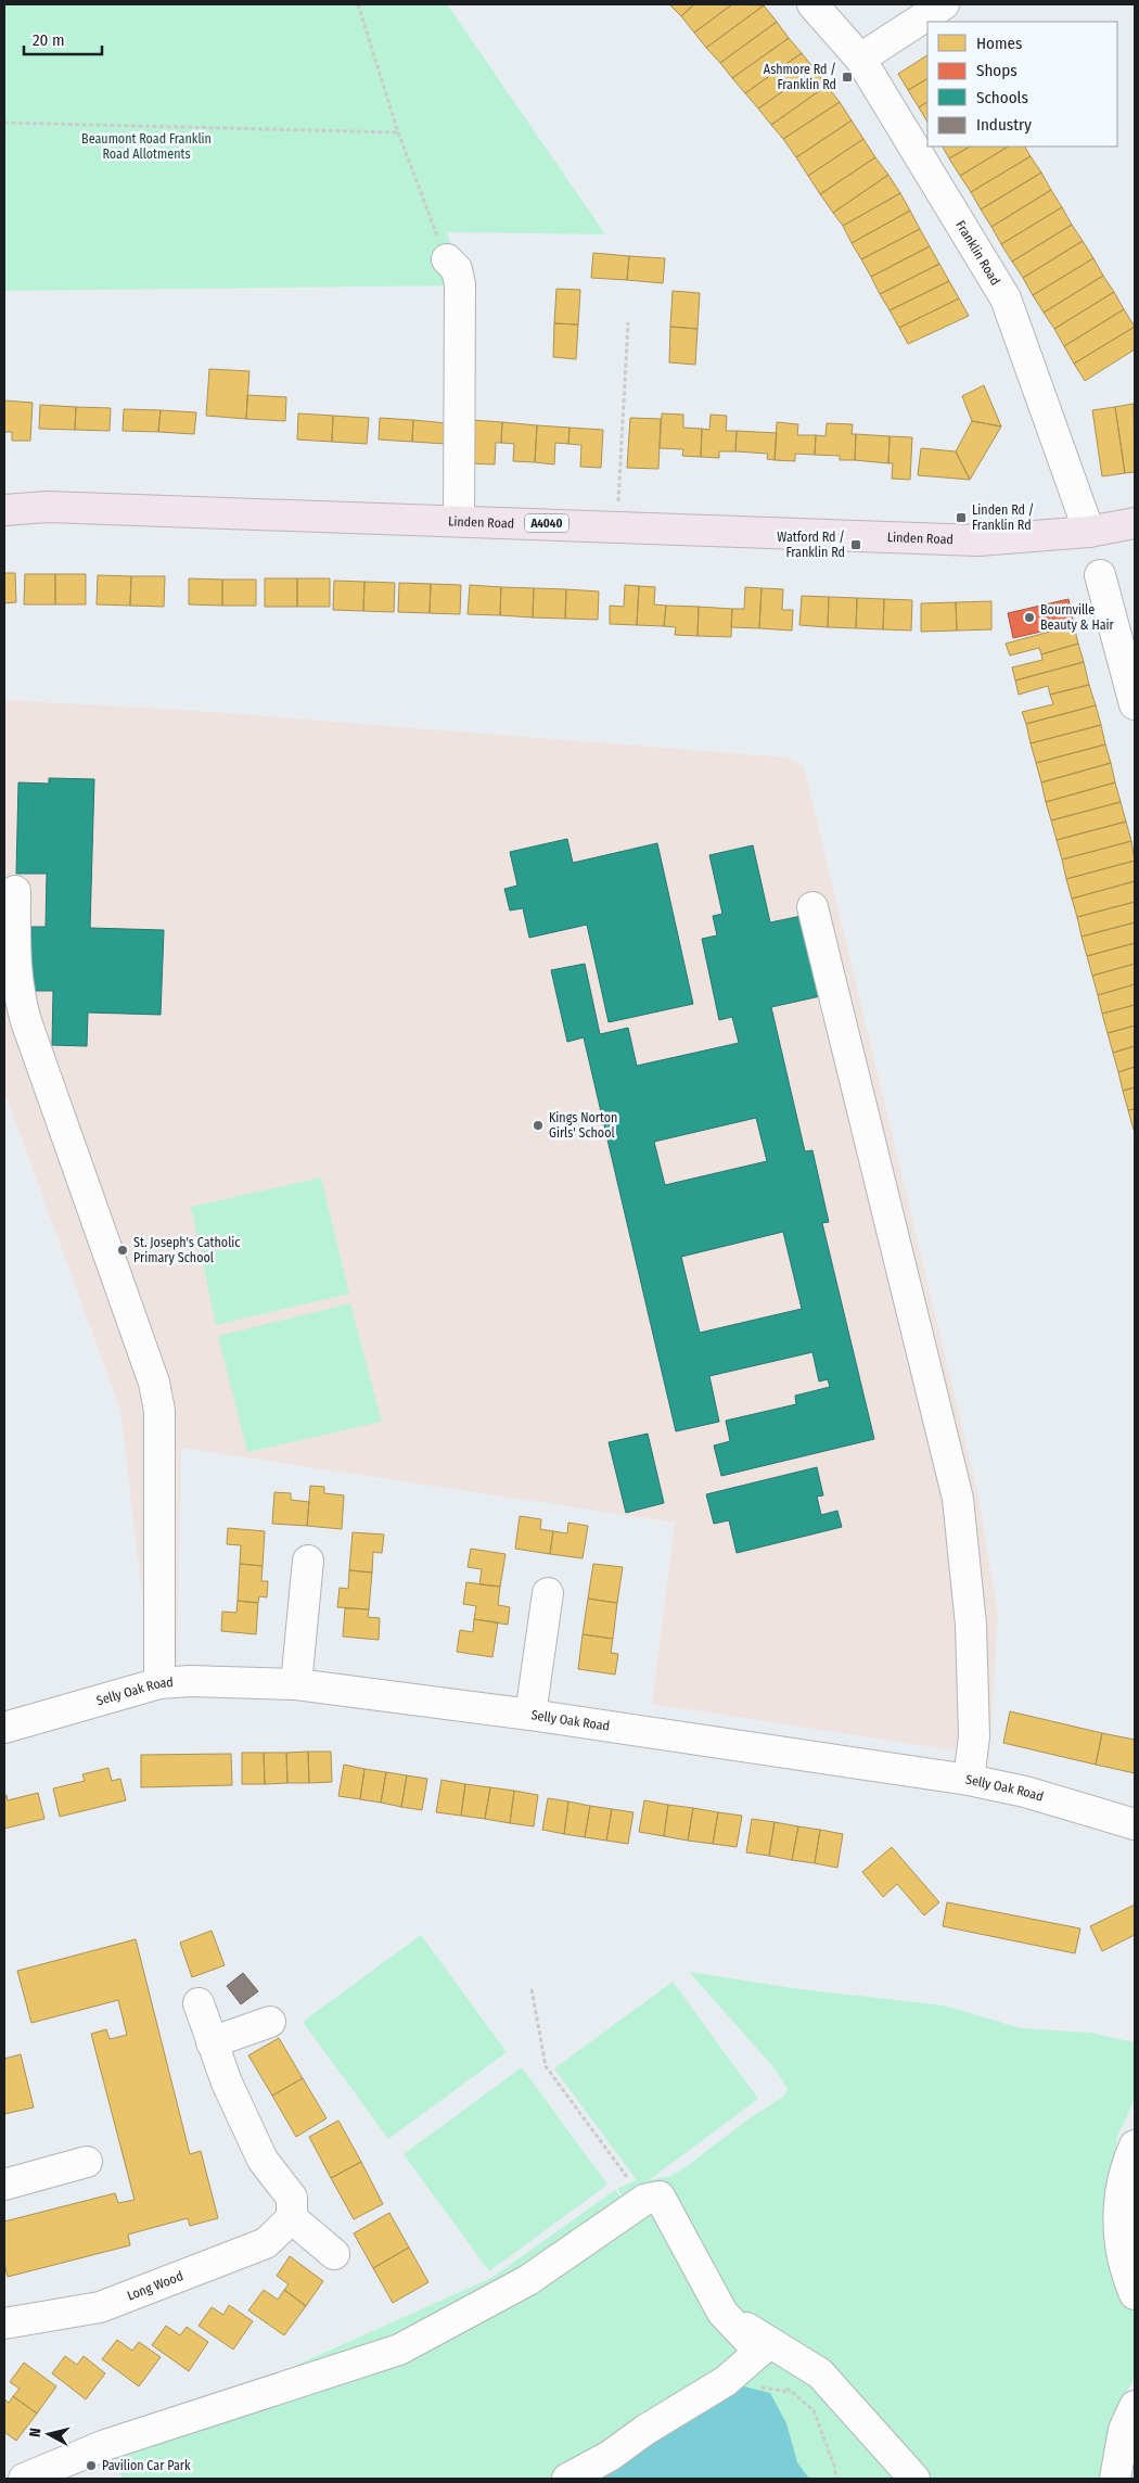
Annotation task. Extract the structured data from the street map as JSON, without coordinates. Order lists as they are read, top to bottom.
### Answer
{
  "streets": {
    "highway": ["Linden Road", "A4040"],
    "street": ["Franklin Road", "Selly Oak Road", "Long Wood"]
  },
  "crossings": [
    ["Franklin Road", "Linden Road"],
    ["Franklin Road", "A4040"],
    ["Linden Road", "A4040"]
  ],
  "parks": ["Beaumont Road Franklin Road Allotments"],
  "places": {
    "transit": ["Ashmore Rd / Franklin Rd", "Linden Rd / Franklin Rd", "Watford Rd / Franklin Rd"],
    "other": [
      "Bournville Beauty & Hair",
      "Kings Norton Girls' School",
      "St. Joseph's Catholic Primary School",
      "Pavilion Car Park"
    ]
  },
  "legend": [
    "Homes",
    "Shops",
    "Schools",
    "Industry"
  ],
  "scale_bar": "20 m",
  "north": "left"
}
